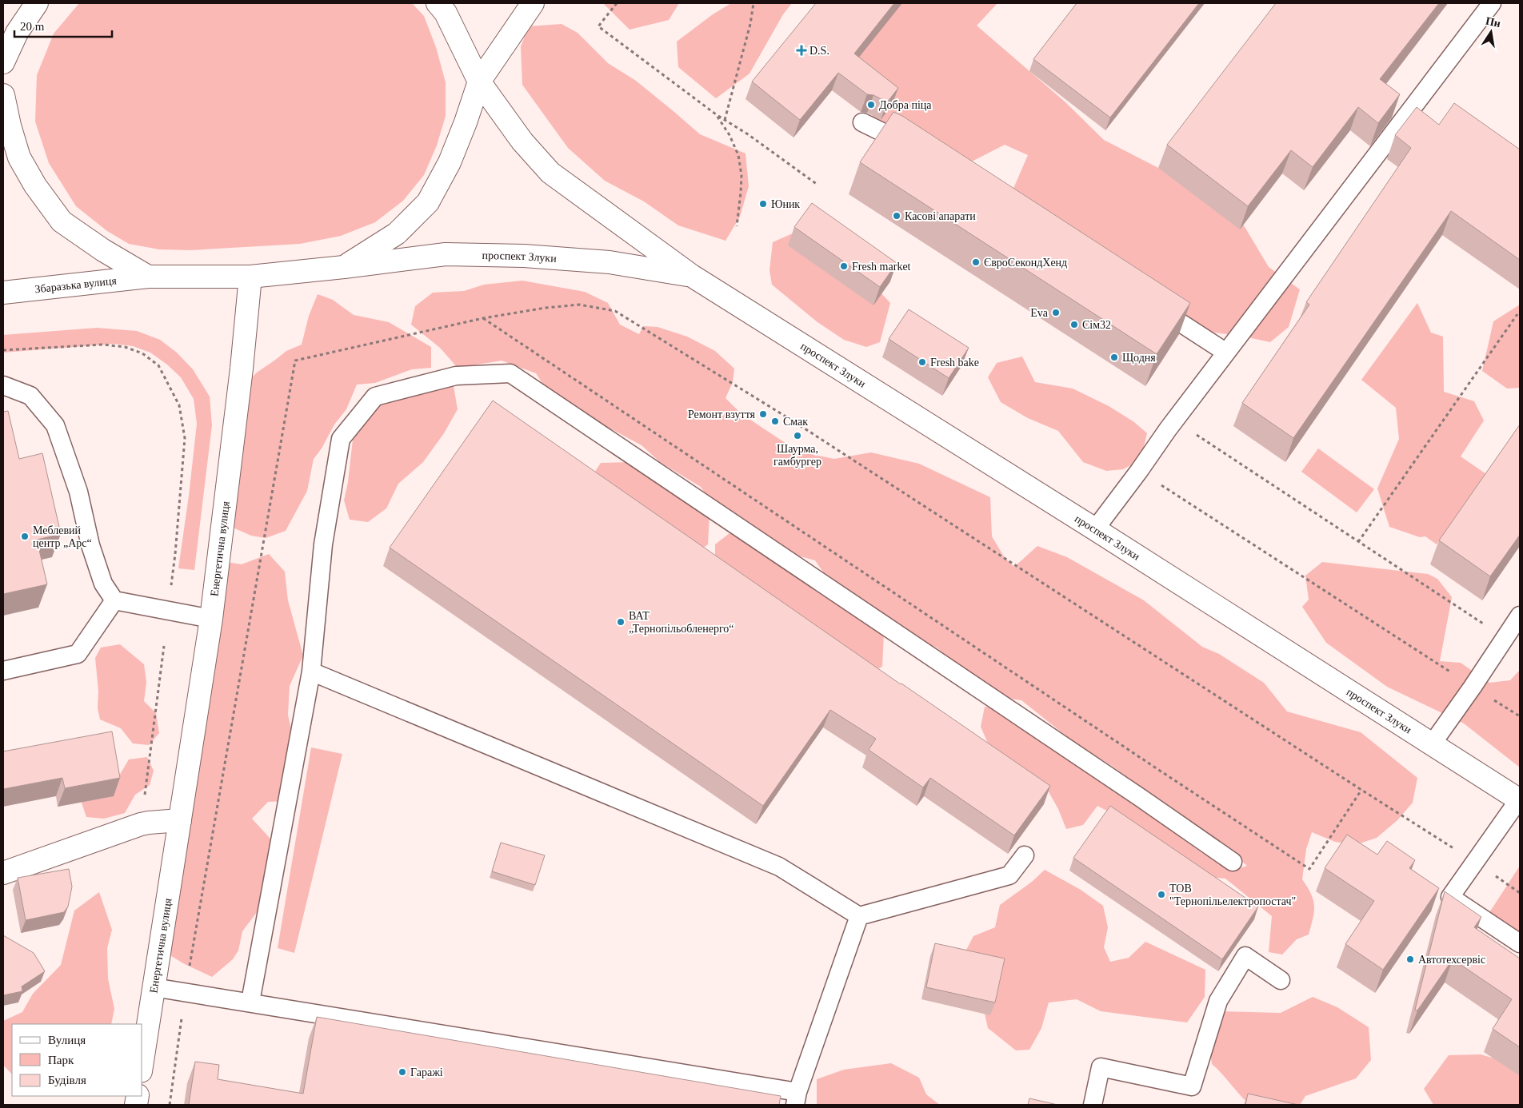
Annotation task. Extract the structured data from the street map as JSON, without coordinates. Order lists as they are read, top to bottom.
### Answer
{
  "streets": {
    "main road": ["проспект Злуки", "Збаразька вулиця", "Енергетична вулиця"]
  },
  "crossings": [
    ["проспект Злуки", "Збаразька вулиця"],
    ["проспект Злуки", "Енергетична вулиця"],
    ["Збаразька вулиця", "Енергетична вулиця"]
  ],
  "places": {
    "health": ["D.S."],
    "other": [
      "Добра піца",
      "Юник",
      "Касові апарати",
      "ЄвроСекондХенд",
      "Fresh market",
      "Eva",
      "Сім32",
      "Щодня",
      "Fresh bake",
      "Ремонт взуття",
      "Смак",
      "Шаурма, гамбургер",
      "Меблевий центр „Арс“",
      "ВАТ „Тернопільобленерго“",
      "ТОВ \"Тернопільелектропостач\"",
      "Автотехсервіс",
      "Гаражі"
    ]
  },
  "legend": ["Вулиця", "Парк", "Будівля"],
  "scale_bar": "20 m",
  "north": "top"
}
